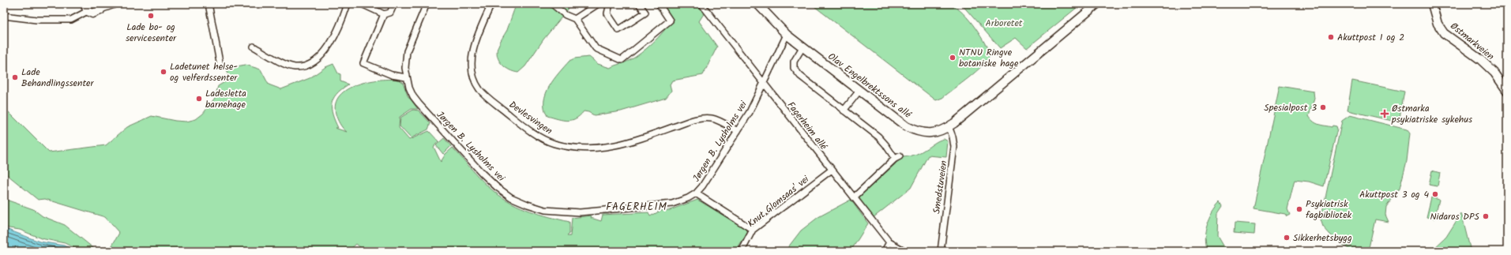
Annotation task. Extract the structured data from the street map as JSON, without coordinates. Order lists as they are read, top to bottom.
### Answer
{
  "streets": {
    "street": [
      "Østmarkveien",
      "Olav Engelbrektssons allé",
      "Devlesvingen",
      "Fagerheim allé",
      "Jørgen B. Lysholms vei",
      "Smedstuveien",
      "Knut Glomsaas' vei"
    ]
  },
  "crossings": [
    ["Olav Engelbrektssons allé", "Jørgen B. Lysholms vei"],
    ["Olav Engelbrektssons allé", "Smedstuveien"],
    ["Devlesvingen", "Jørgen B. Lysholms vei"],
    ["Fagerheim allé", "Jørgen B. Lysholms vei"],
    ["Fagerheim allé", "Knut Glomsaas' vei"]
  ],
  "districts": ["FAGERHEIM"],
  "parks": ["Arboretet"],
  "places": {
    "other": [
      "Lade bo- og servicesenter",
      "Akuttpost 1 og 2",
      "NTNU Ringve botaniske hage",
      "Ladetunet helse- og velferdssenter",
      "Lade Behandlingssenter",
      "Ladesletta barnehage",
      "Spesialpost 3",
      "Akuttpost 3 og 4",
      "Psykiatrisk fagbibliotek",
      "Nidaros DPS",
      "Sikkerhetsbygg"
    ],
    "health": ["Østmarka psykiatriske sykehus"]
  }
}
